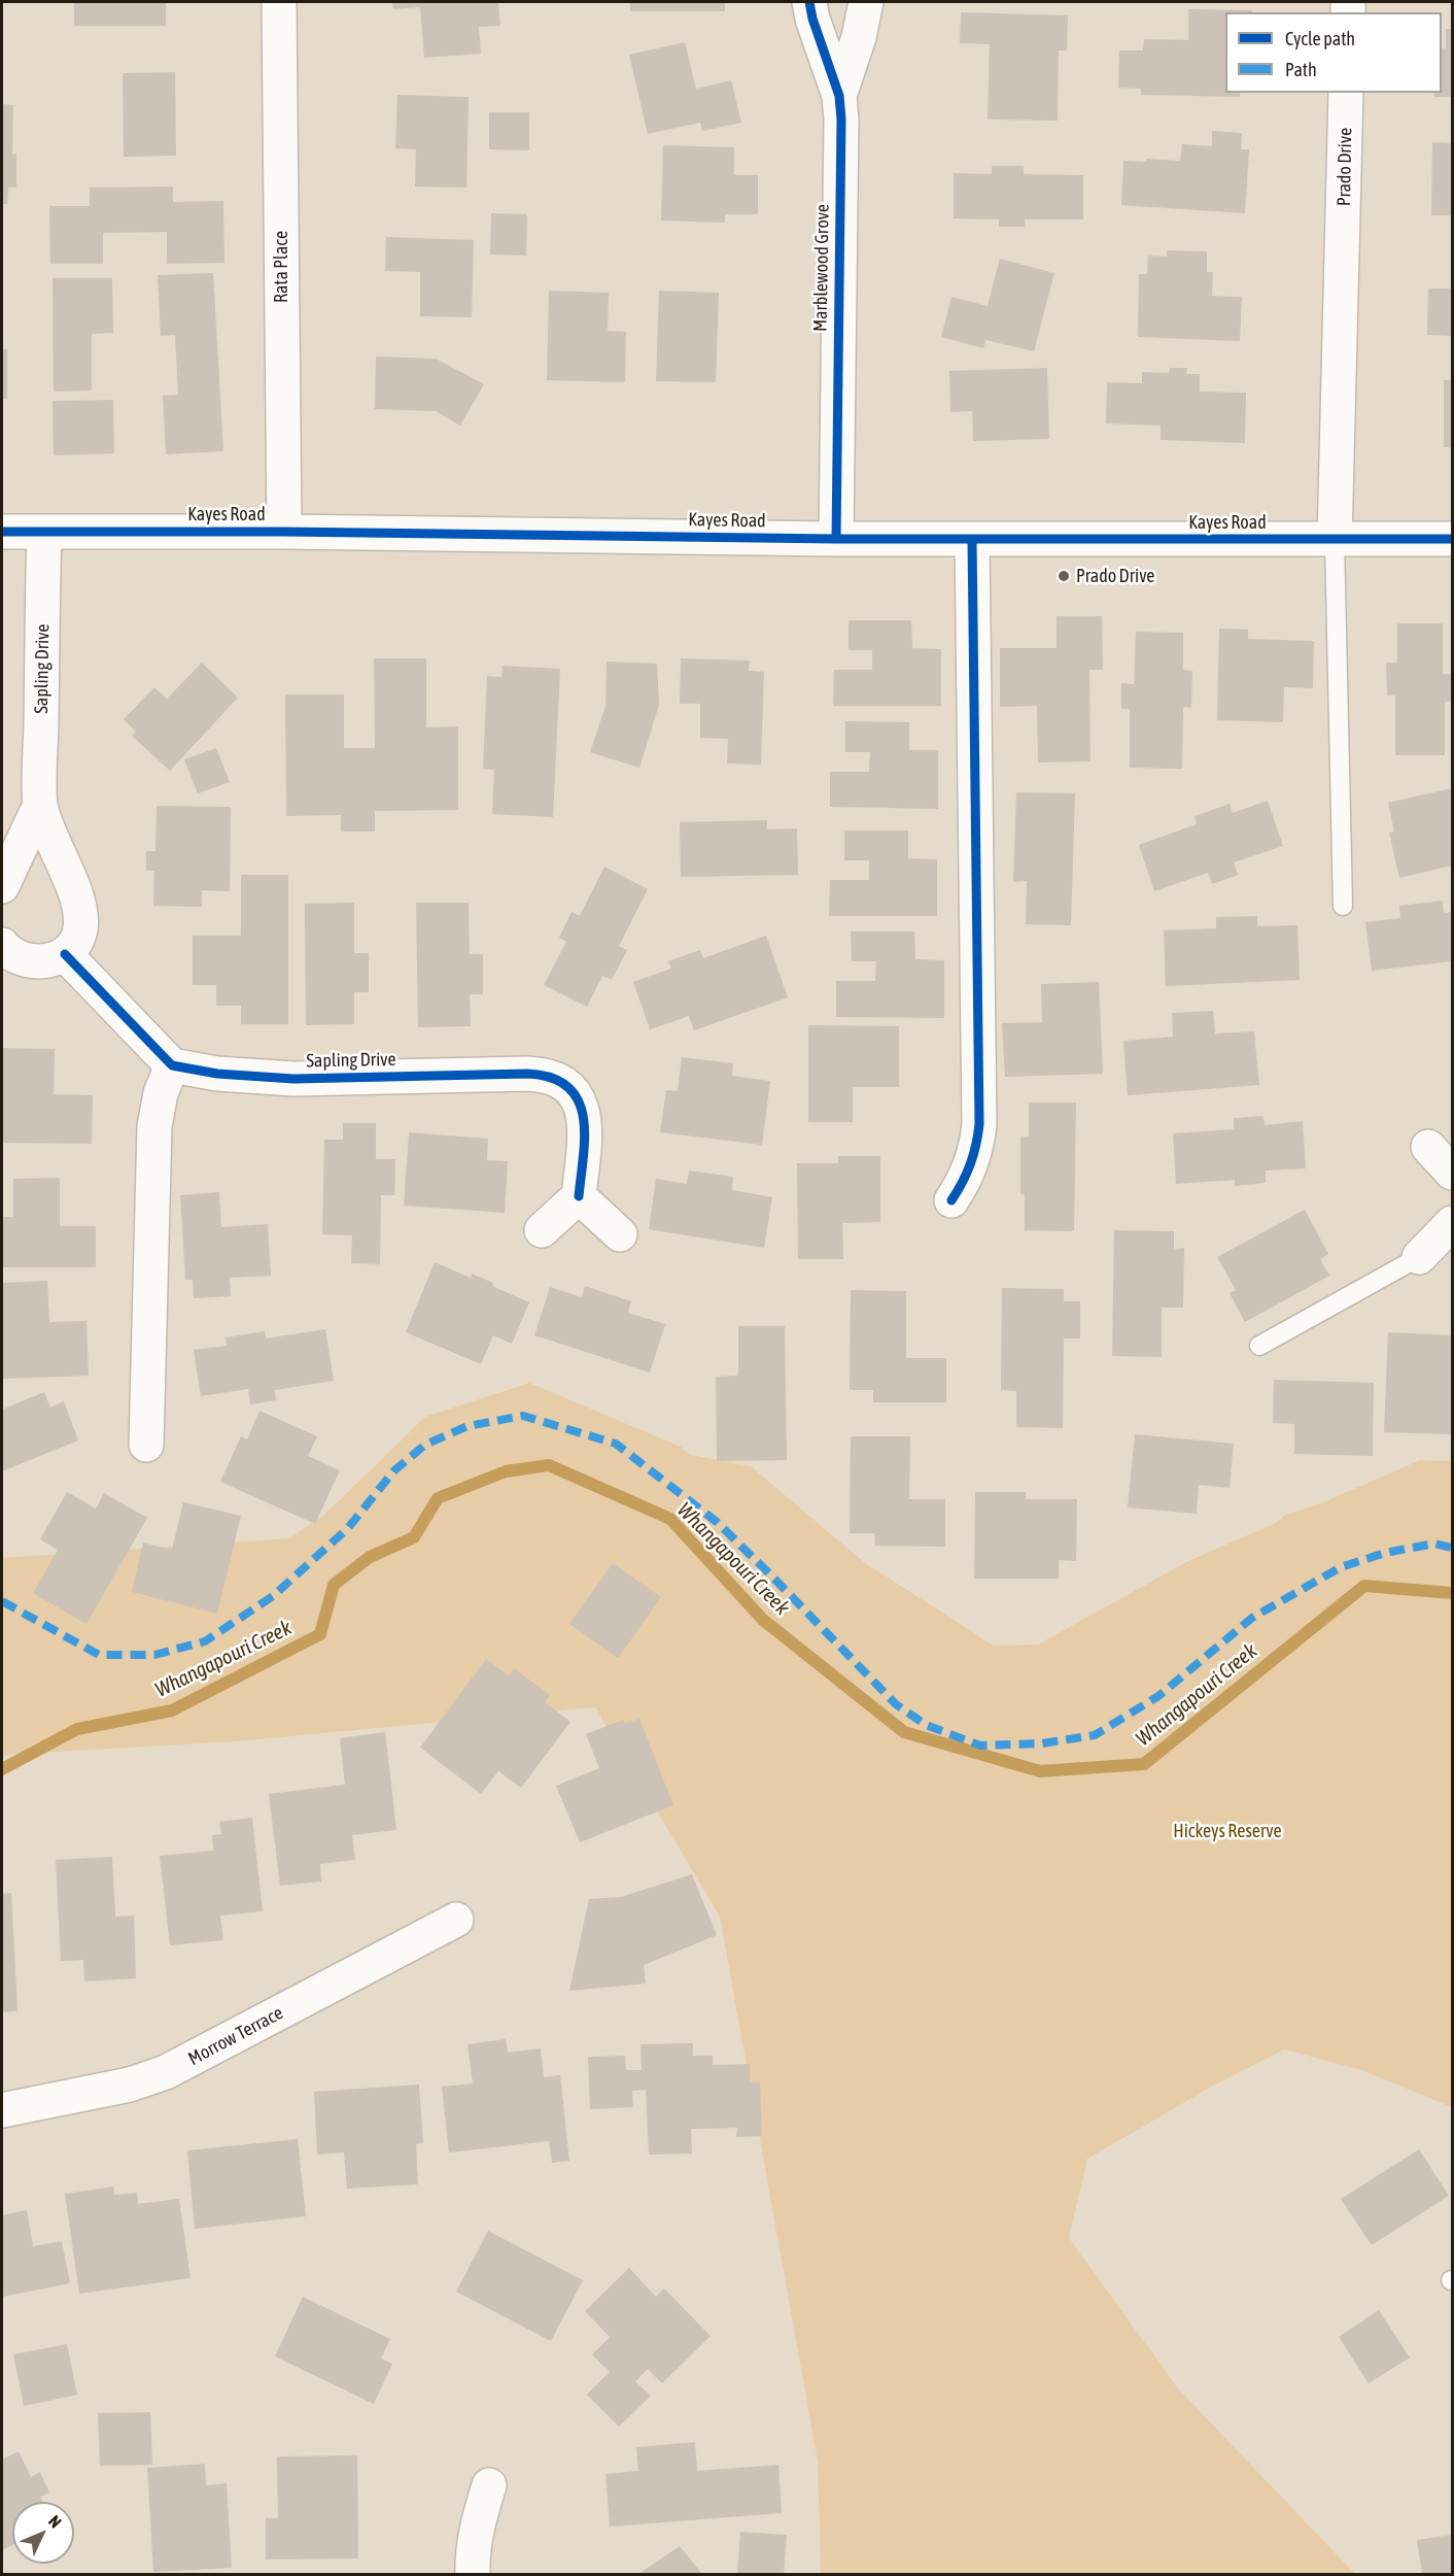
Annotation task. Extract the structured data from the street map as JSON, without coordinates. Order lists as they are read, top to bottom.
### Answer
{
  "streets": {
    "street": [
      "Prado Drive",
      "Rata Place",
      "Marblewood Grove",
      "Kayes Road",
      "Sapling Drive",
      "Morrow Terrace"
    ]
  },
  "crossings": [
    ["Prado Drive", "Kayes Road"],
    ["Rata Place", "Kayes Road"],
    ["Marblewood Grove", "Kayes Road"],
    ["Kayes Road", "Sapling Drive"]
  ],
  "water": ["Whangapouri Creek"],
  "parks": ["Hickeys Reserve"],
  "places": ["Prado Drive"],
  "legend": ["Cycle path", "Path"],
  "north": "top right"
}
